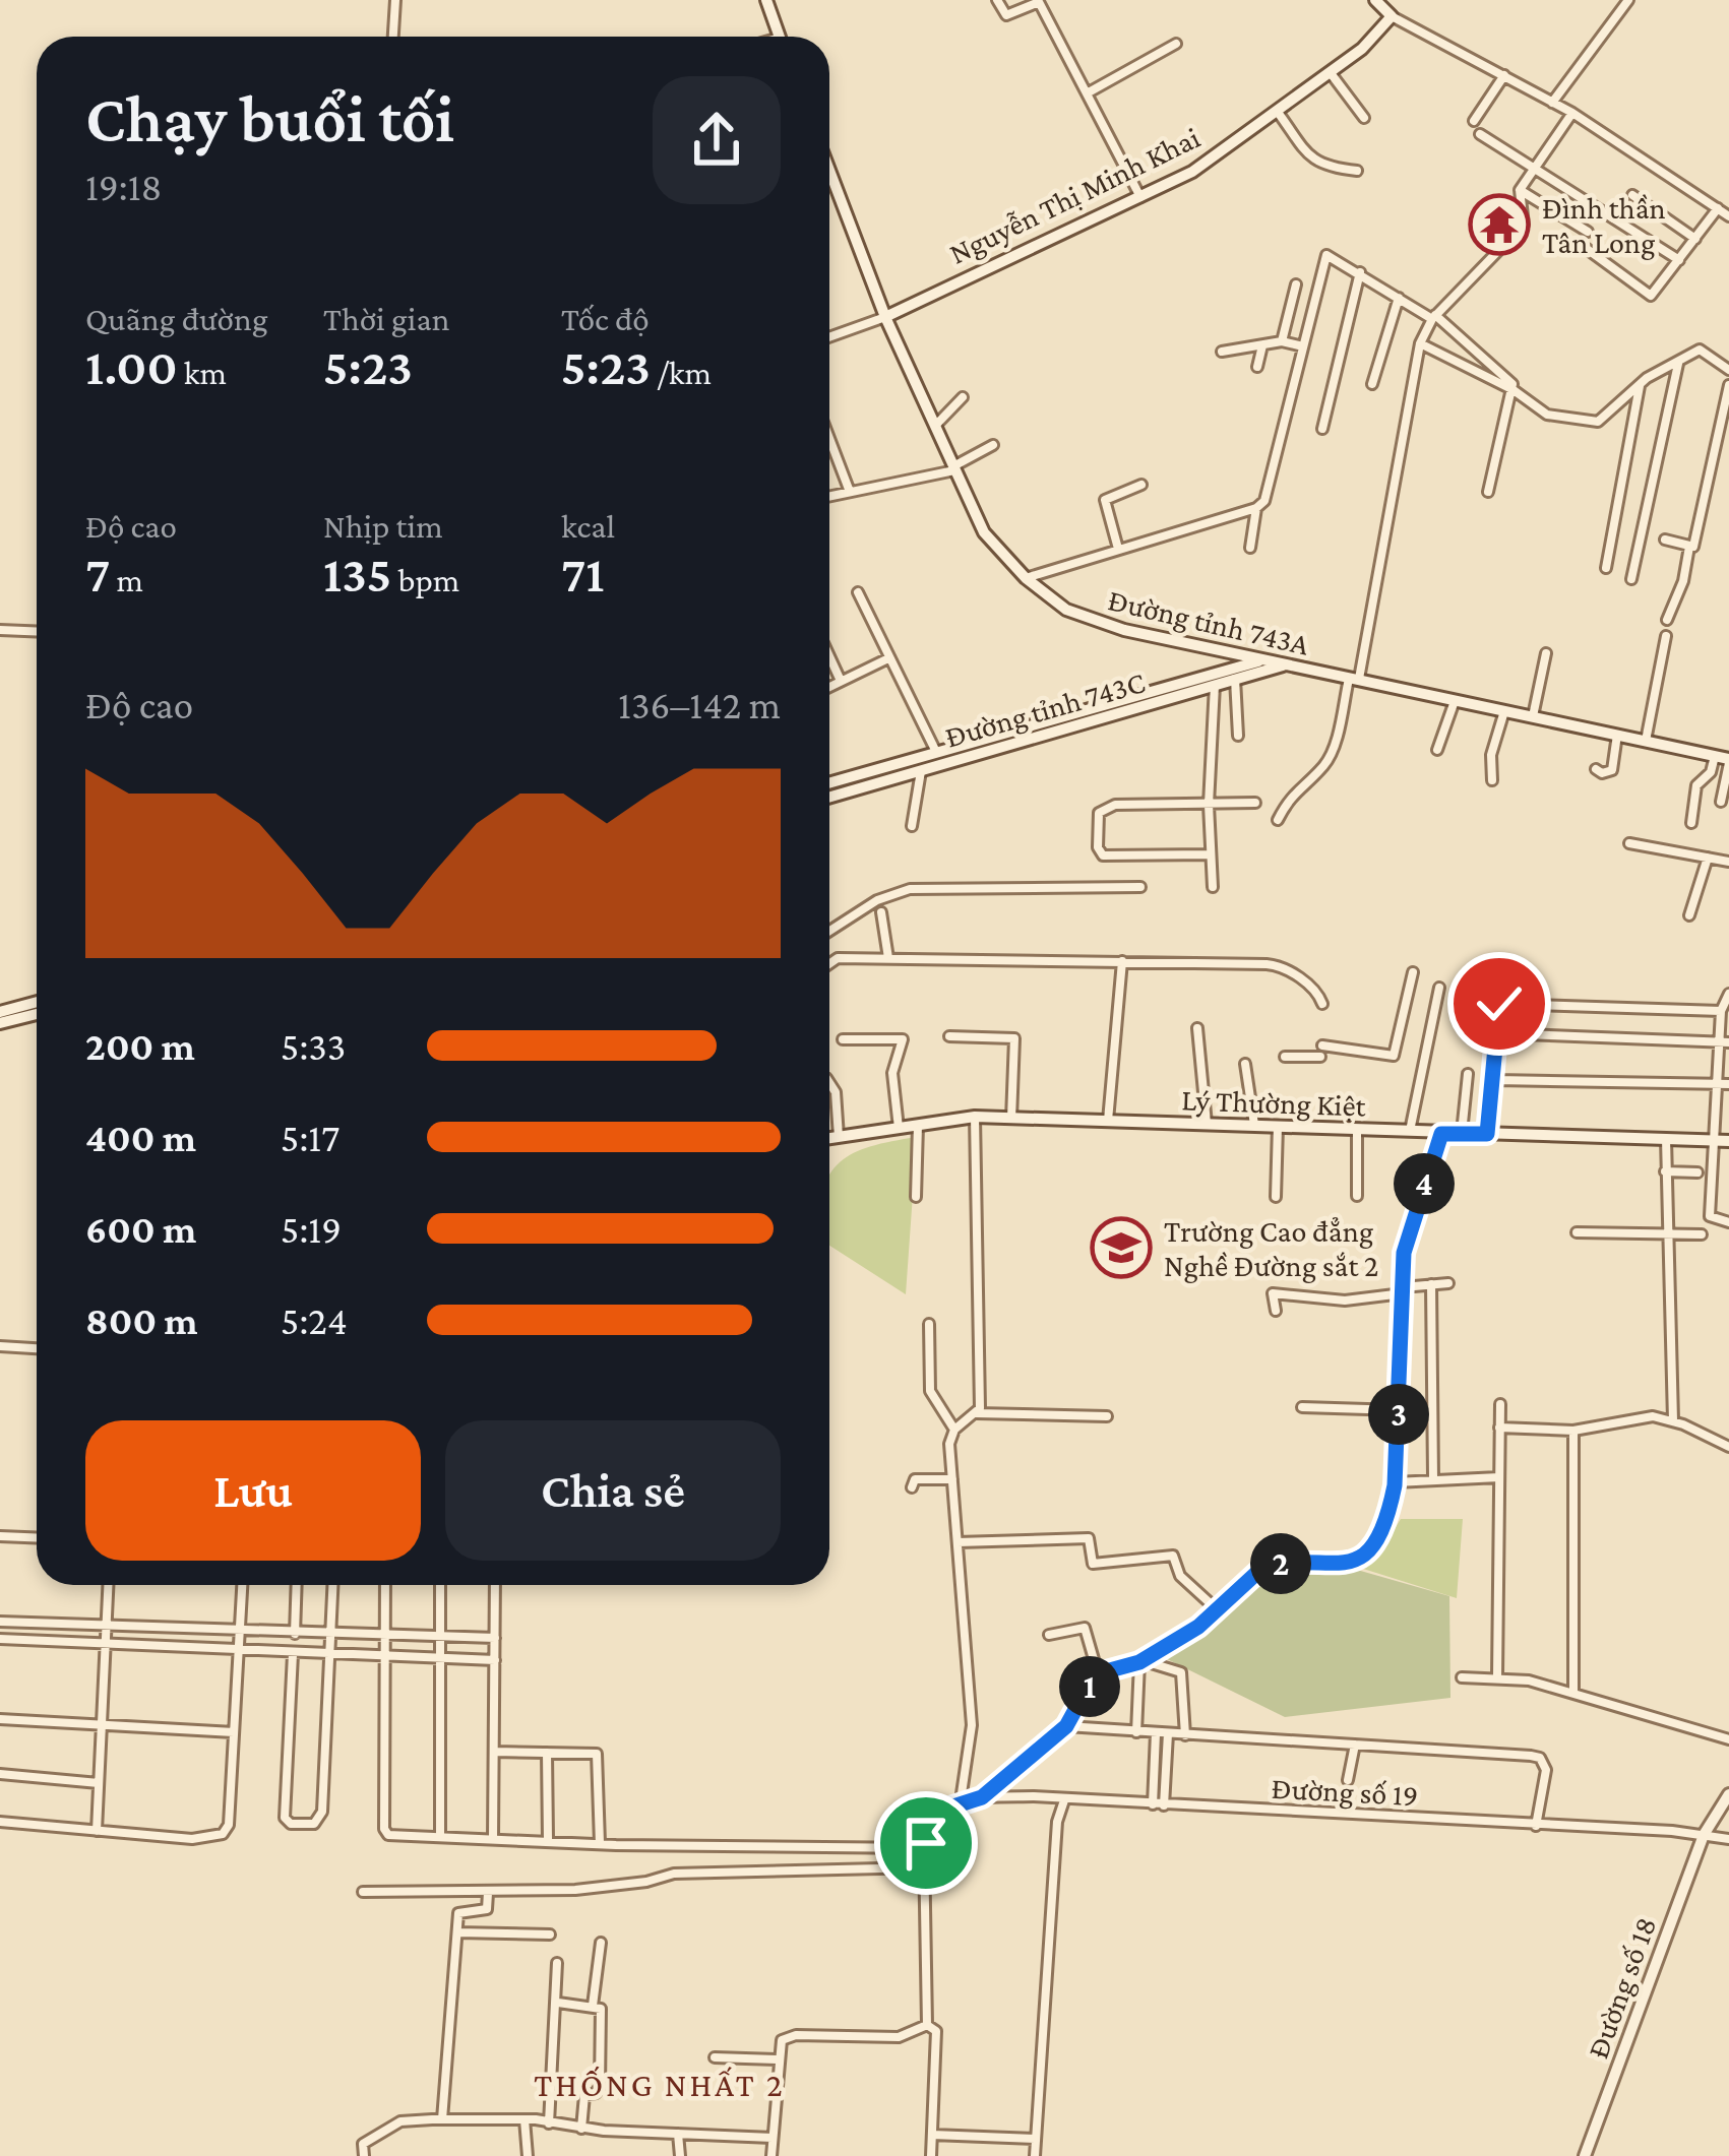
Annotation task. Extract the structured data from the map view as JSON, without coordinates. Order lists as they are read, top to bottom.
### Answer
{
  "streets": {
    "main road": [
      "Nguyễn Thị Minh Khai",
      "Đường tỉnh 743A",
      "Đường tỉnh 743C",
      "Lý Thường Kiệt",
      "Đường số 18"
    ],
    "street": ["Đường số 19"]
  },
  "crossings": [
    ["Nguyễn Thị Minh Khai", "Đường tỉnh 743A"],
    ["Đường tỉnh 743A", "Đường tỉnh 743C"],
    ["Đường số 19", "Đường số 18"]
  ],
  "districts": ["THỐNG NHẤT 2"],
  "places": {
    "temple": ["Đình thần Tân Long"],
    "school or university": ["Trường Cao đẳng Nghề Đường sắt 2"]
  },
  "page": {
    "heading": ["Chạy buổi tối", "19:18"],
    "stats": [
      ["Quãng đường", "1.00 km"],
      ["Thời gian", "5:23"],
      ["Tốc độ", "5:23 /km"],
      ["Độ cao", "7 m"],
      ["Nhịp tim", "135 bpm"],
      ["kcal", "71"]
    ],
    "chart": ["Độ cao", "136–142 m"],
    "list": [
      {
        "name": "200 m",
        "note": "5:33"
      },
      {
        "name": "400 m",
        "note": "5:17"
      },
      {
        "name": "600 m",
        "note": "5:19"
      },
      {
        "name": "800 m",
        "note": "5:24"
      }
    ],
    "pins": [
      "4",
      "3",
      "2",
      "1"
    ],
    "buttons": ["Lưu", "Chia sẻ"]
  }
}
